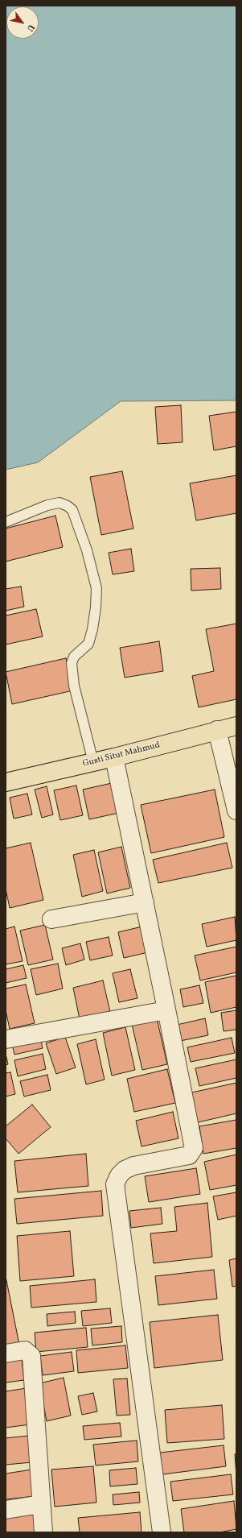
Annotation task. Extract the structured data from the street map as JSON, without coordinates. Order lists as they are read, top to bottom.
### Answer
{
  "streets": {
    "highway": ["Gusti Situt Mahmud"]
  },
  "north": "bottom right"
}
